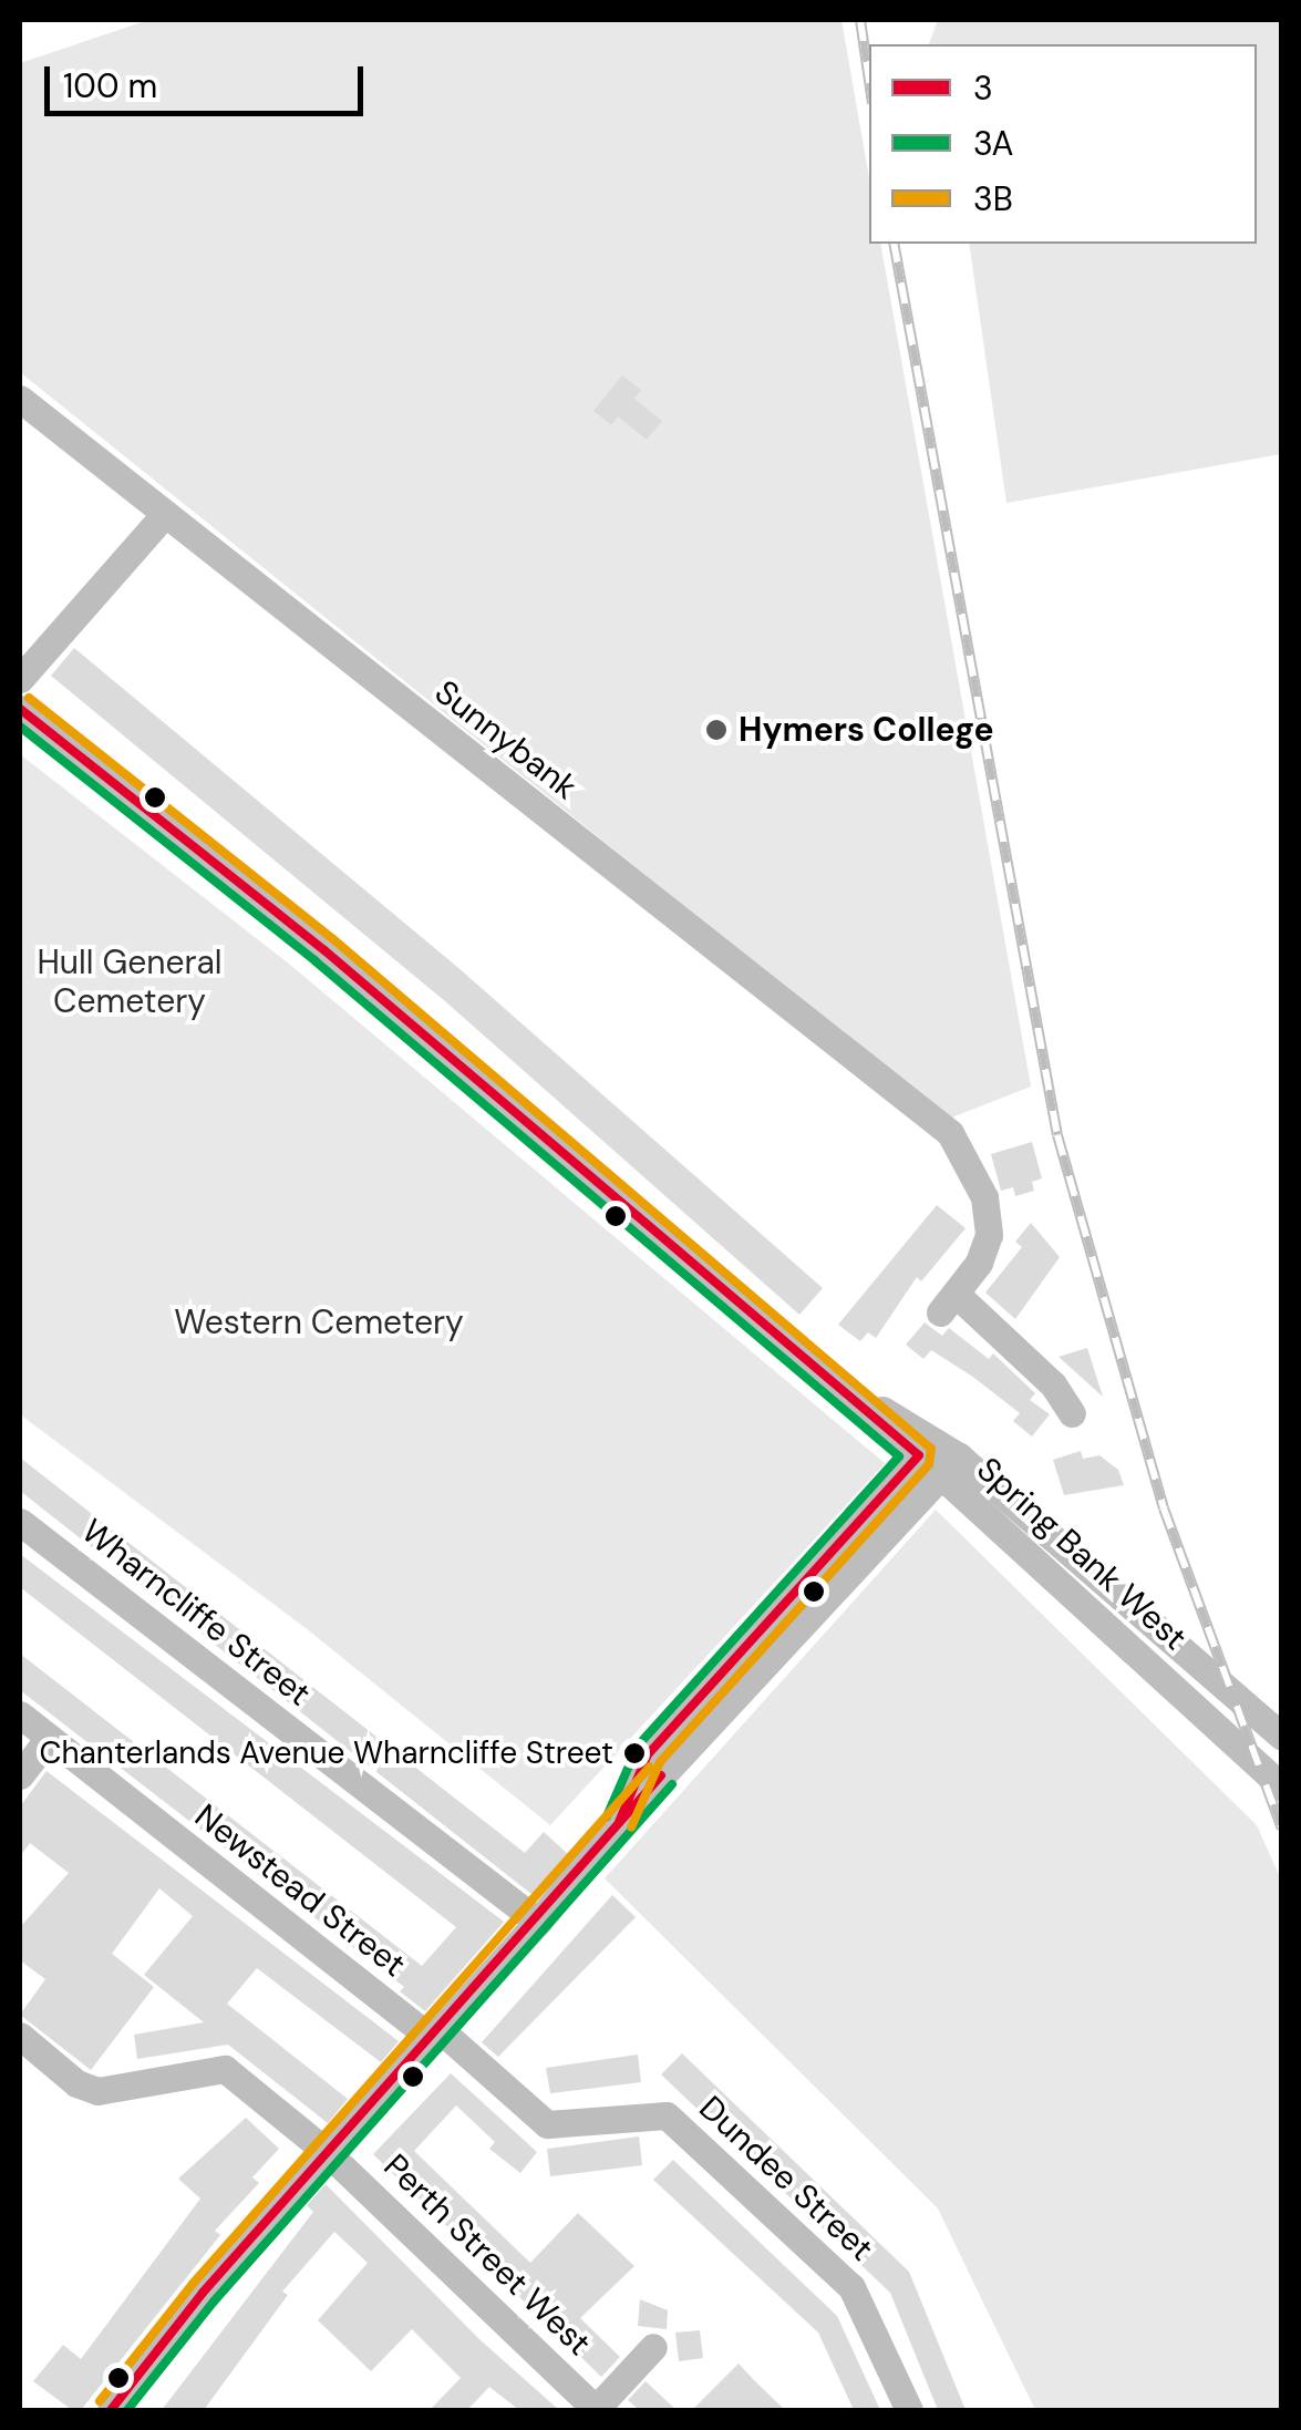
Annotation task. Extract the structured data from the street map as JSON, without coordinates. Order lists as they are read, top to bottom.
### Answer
{
  "streets": {
    "street": [
      "Sunnybank",
      "Spring Bank West",
      "Wharncliffe Street",
      "Newstead Street",
      "Dundee Street",
      "Perth Street West"
    ]
  },
  "crossings": [
    ["Newstead Street", "Dundee Street"]
  ],
  "parks": ["Hull General Cemetery", "Western Cemetery"],
  "places": ["Hymers College", "Chanterlands Avenue Wharncliffe Street"],
  "lines": ["transit line 3B", "transit line 3", "transit line 3A"],
  "legend": ["3", "3A", "3B"],
  "scale_bar": "100 m"
}
